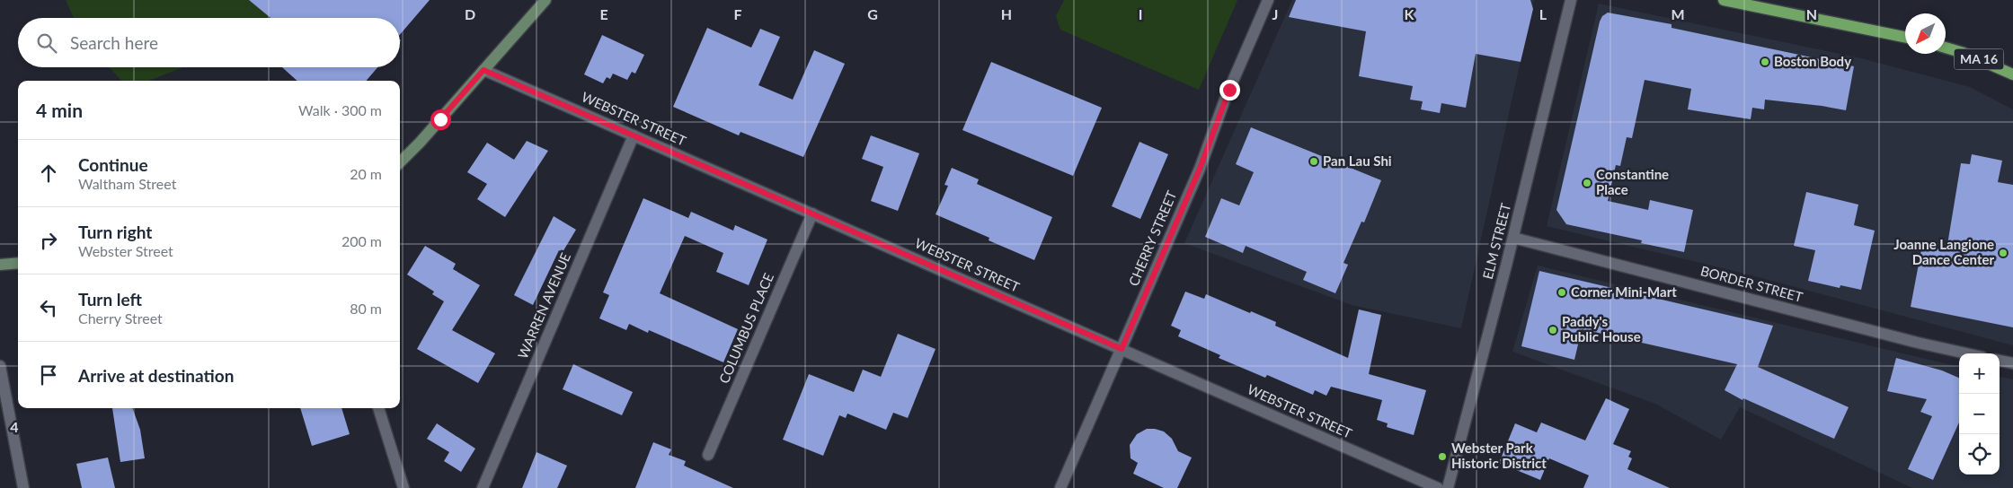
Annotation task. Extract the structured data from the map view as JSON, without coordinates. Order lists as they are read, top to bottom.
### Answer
{
  "streets": {
    "main road": ["MA 16"],
    "street": [
      "WEBSTER STREET",
      "CHERRY STREET",
      "ELM STREET",
      "BORDER STREET",
      "WARREN AVENUE",
      "COLUMBUS PLACE"
    ]
  },
  "crossings": [
    ["WEBSTER STREET", "CHERRY STREET"],
    ["WEBSTER STREET", "WARREN AVENUE"],
    ["WEBSTER STREET", "COLUMBUS PLACE"],
    ["ELM STREET", "BORDER STREET"]
  ],
  "places": [
    "Boston Body",
    "Pan Lau Shi",
    "Constantine Place",
    "Joanne Langione Dance Center",
    "Corner Mini-Mart",
    "Paddy's Public House",
    "Webster Park Historic District"
  ],
  "north": "bottom left",
  "page": {
    "search": "Search here",
    "heading": ["4 min", "Walk · 300 m"],
    "list": [
      ["Continue", "Waltham Street", "20 m"],
      ["Turn right", "Webster Street", "200 m"],
      ["Turn left", "Cherry Street", "80 m"],
      "Arrive at destination"
    ],
    "map_buttons": ["+", "−"]
  },
  "grid": {
    "columns": [
      "D",
      "E",
      "F",
      "G",
      "H",
      "I",
      "J",
      "K",
      "L",
      "M",
      "N"
    ],
    "rows": ["4"]
  }
}
